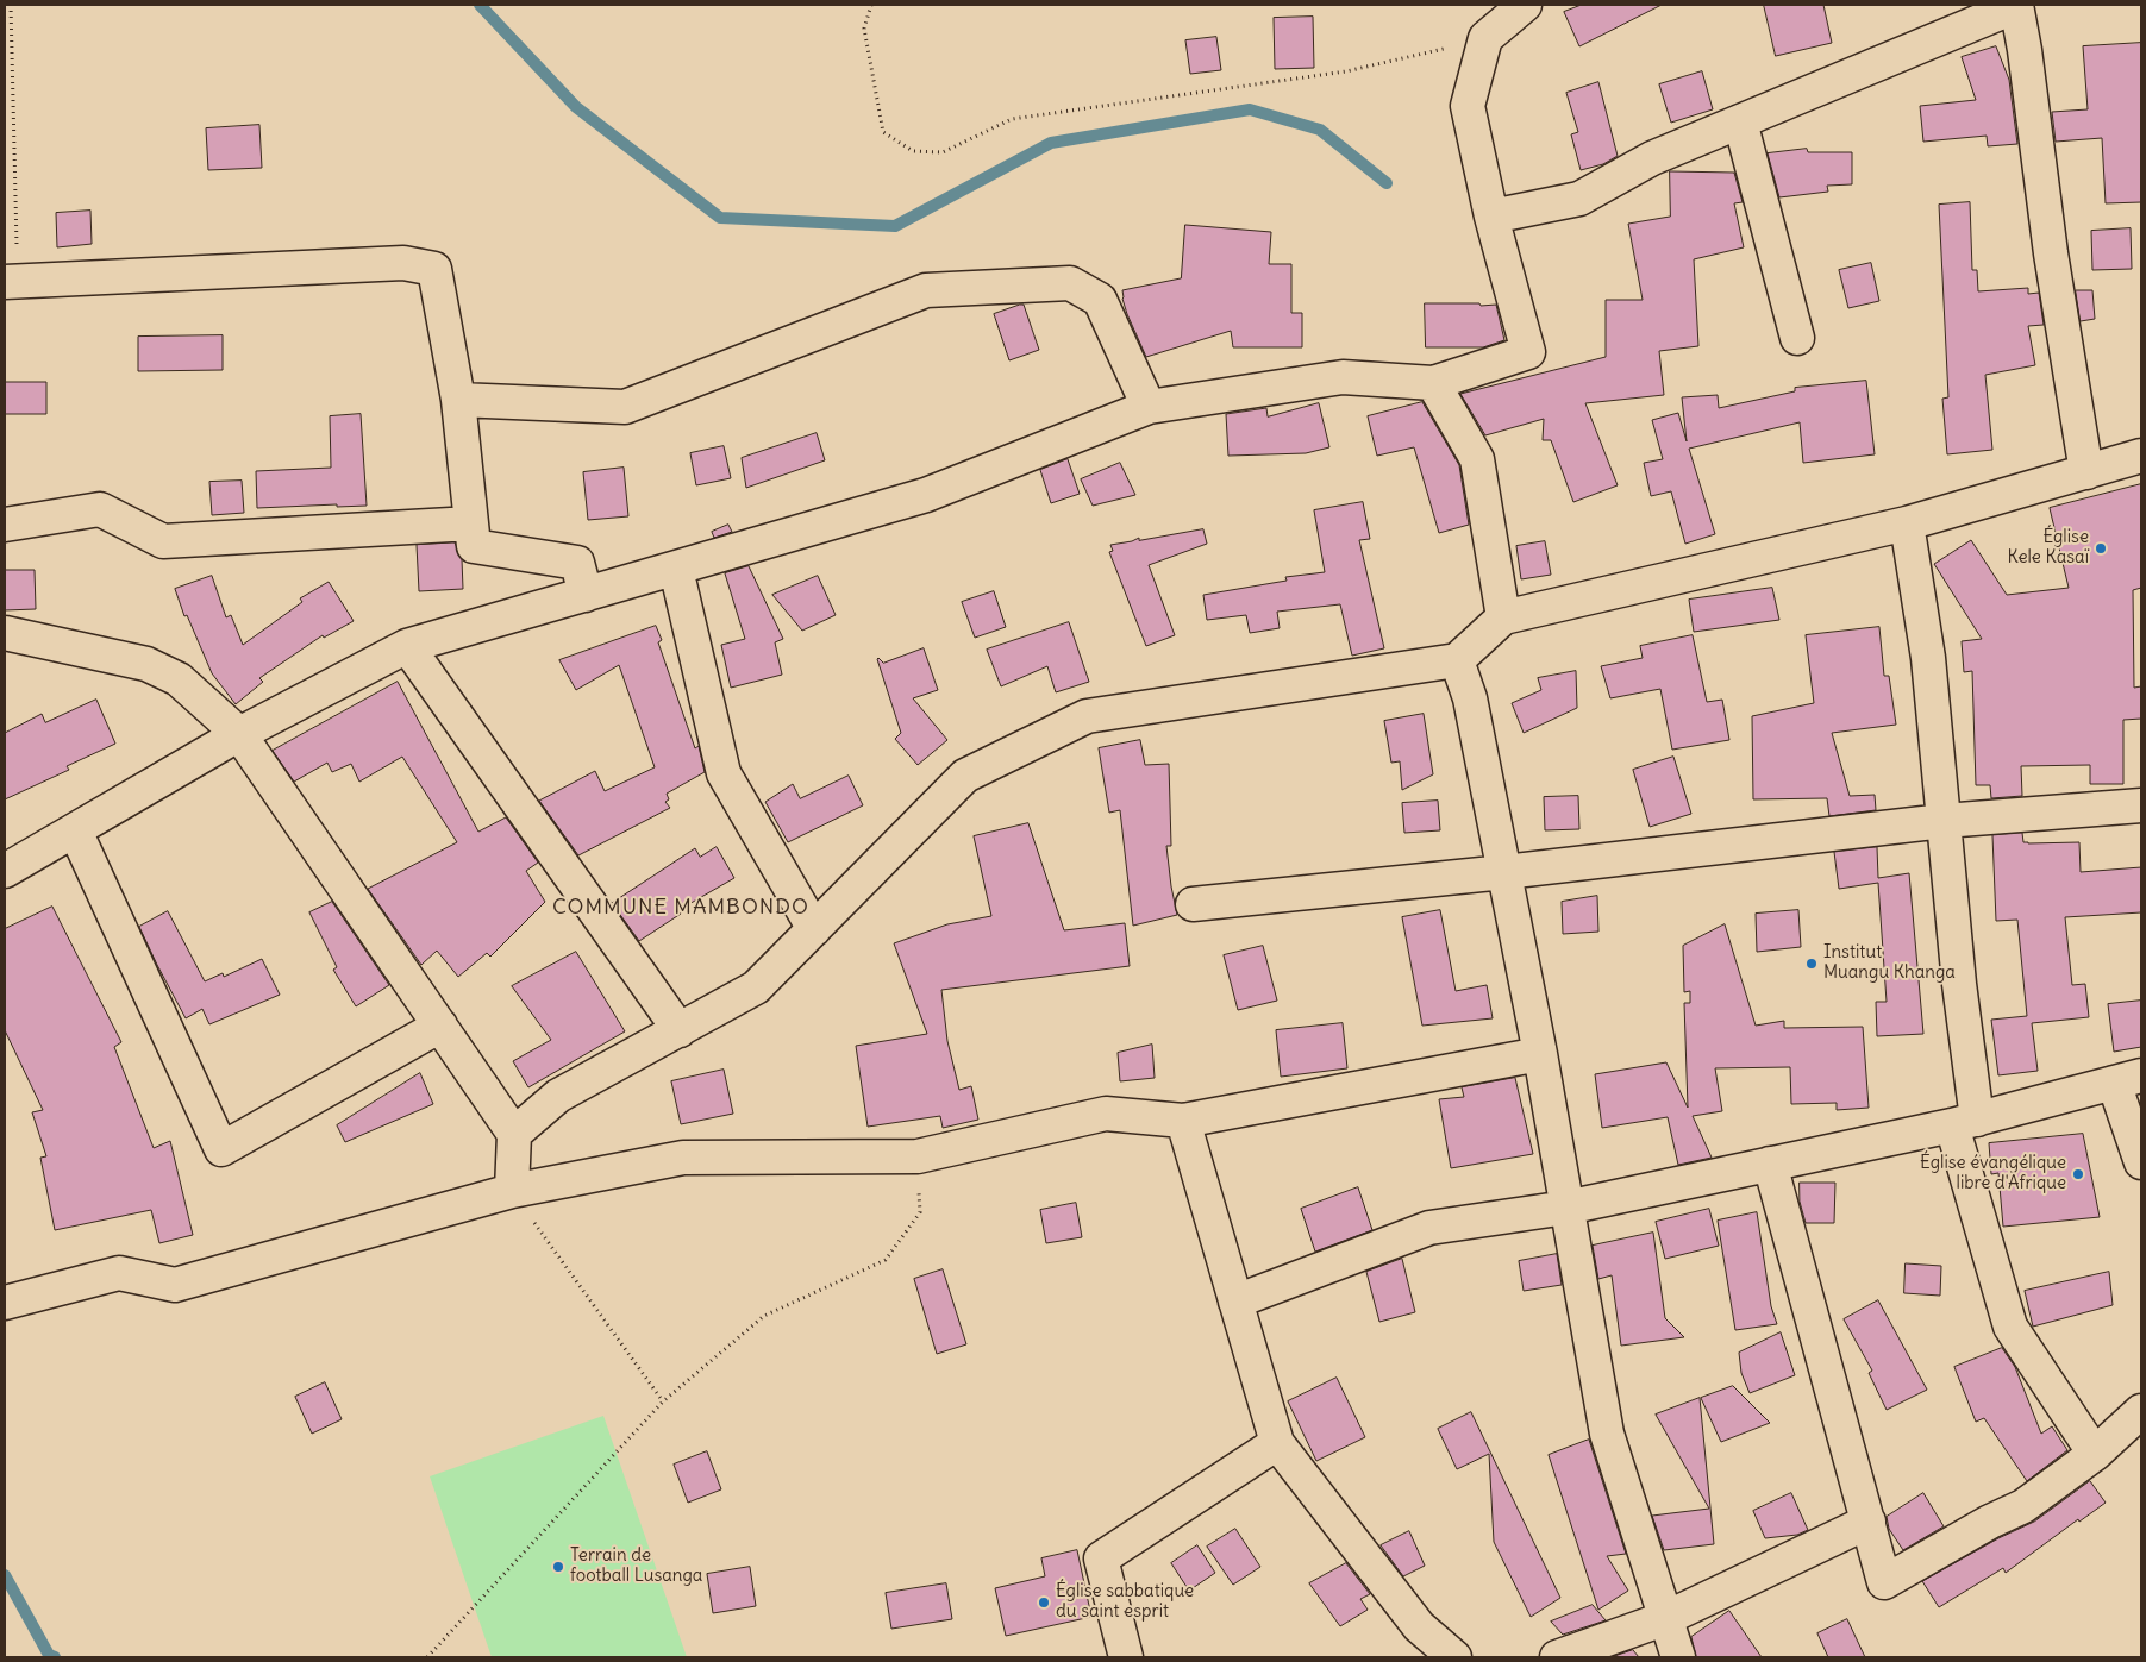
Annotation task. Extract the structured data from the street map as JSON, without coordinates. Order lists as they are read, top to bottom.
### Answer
{
  "districts": ["COMMUNE MAMBONDO"],
  "places": [
    "Église Kele Kasaï",
    "Institut Muangu Khanga",
    "Église évangélique libre d'Afrique",
    "Terrain de football Lusanga",
    "Église sabbatique du saint esprit"
  ]
}
